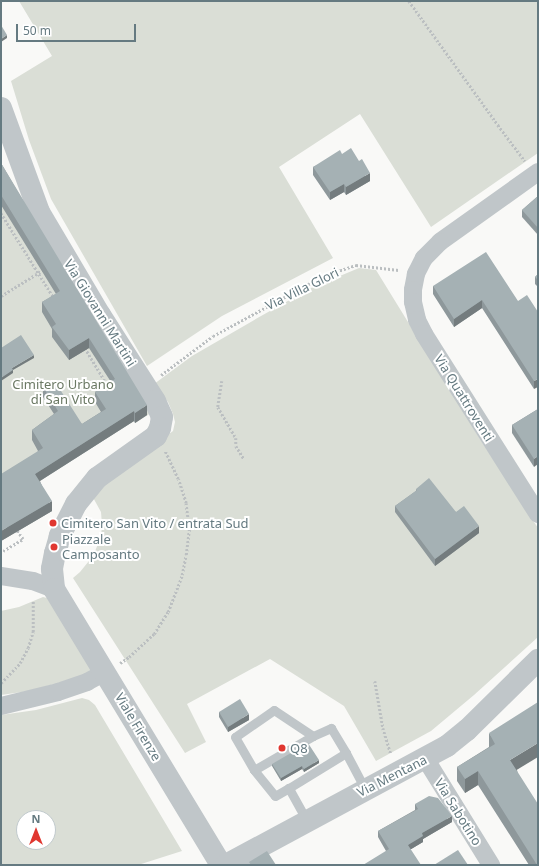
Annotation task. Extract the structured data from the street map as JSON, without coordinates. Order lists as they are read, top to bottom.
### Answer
{
  "streets": {
    "street": [
      "Via Giovanni Martini",
      "Via Quattroventi",
      "Viale Firenze",
      "Via Mentana",
      "Via Sabotino"
    ],
    "path": ["Via Villa Glori"]
  },
  "crossings": [
    ["Via Villa Glori", "Via Giovanni Martini"],
    ["Via Villa Glori", "Via Quattroventi"],
    ["Via Mentana", "Via Sabotino"]
  ],
  "parks": ["Cimitero Urbano di San Vito"],
  "places": ["Cimitero San Vito / entrata Sud", "Piazzale Camposanto", "Q8"],
  "scale_bar": "50 m",
  "north": "top"
}
